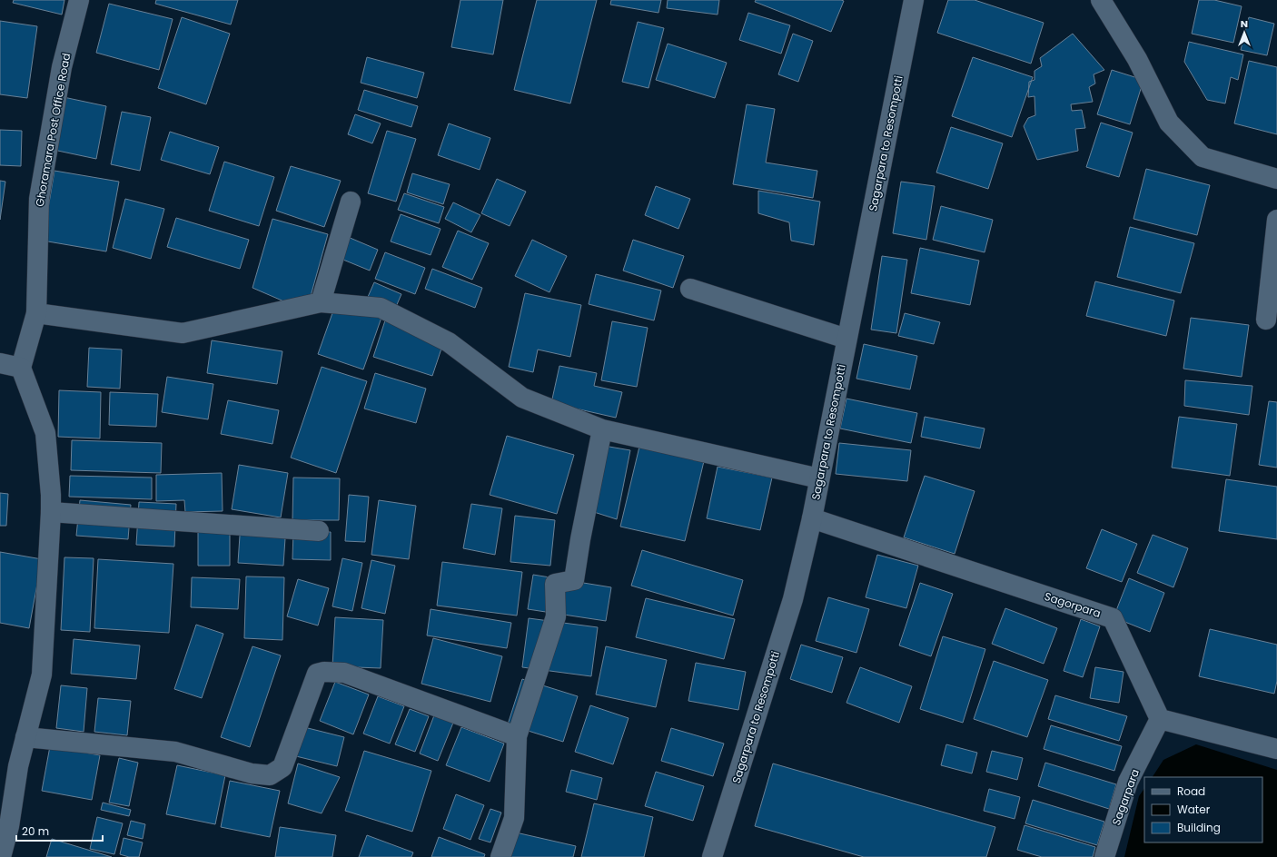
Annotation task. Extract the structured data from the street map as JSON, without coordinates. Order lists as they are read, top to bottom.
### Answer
{
  "streets": {
    "street": [
      "Ghoramara Post Office Road",
      "Sagarpara to Resompotti",
      "Sagorpara",
      "Sagarpara"
    ]
  },
  "crossings": [
    ["Sagarpara to Resompotti", "Sagorpara"],
    ["Sagorpara", "Sagarpara"]
  ],
  "legend": ["Road", "Water", "Building"],
  "scale_bar": "20 m",
  "north": "top"
}
